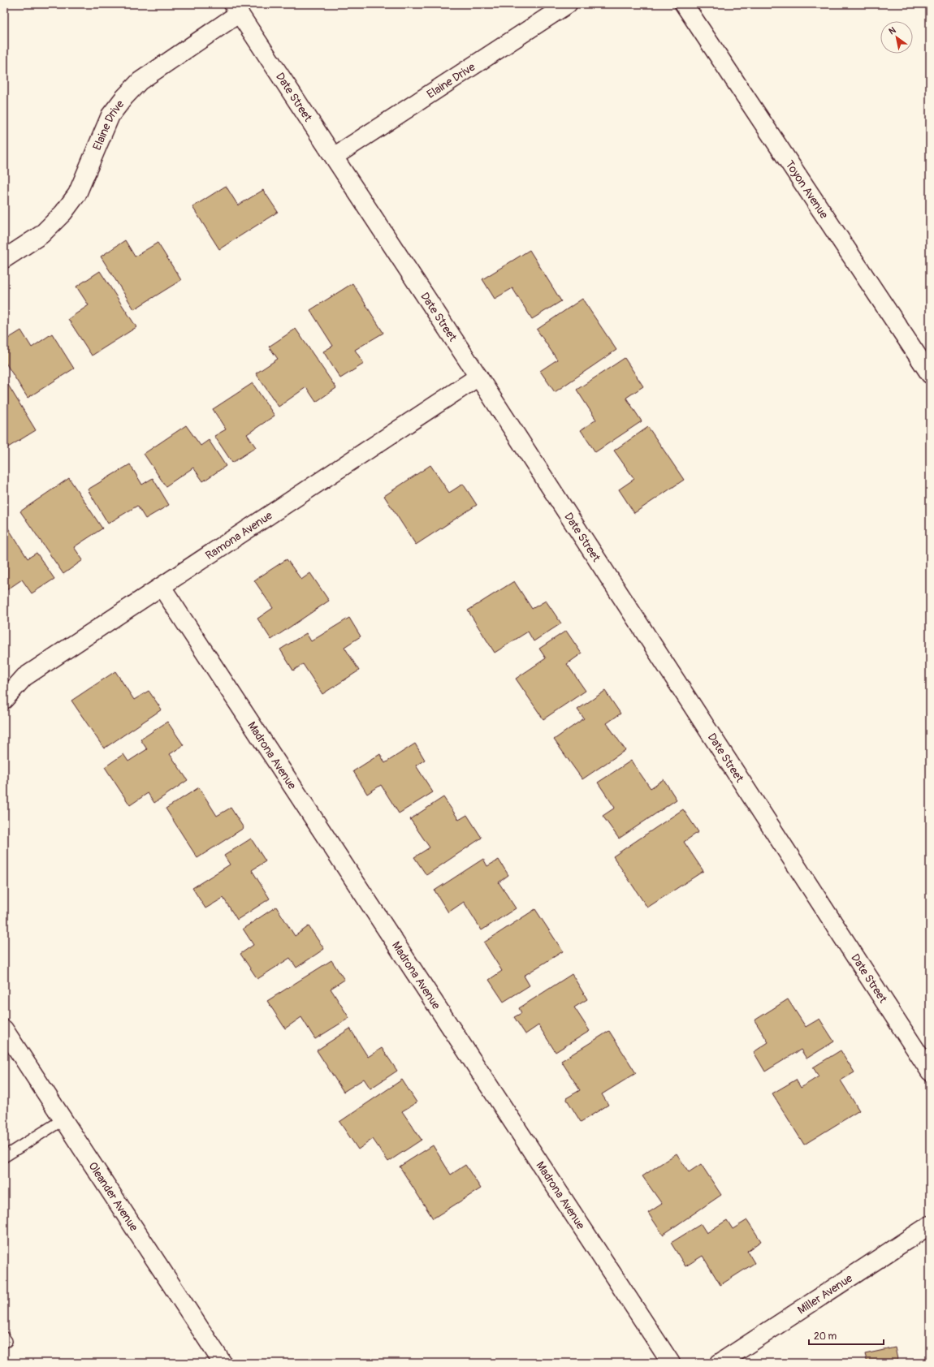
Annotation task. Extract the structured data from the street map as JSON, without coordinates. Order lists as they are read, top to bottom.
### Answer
{
  "streets": {
    "street": [
      "Elaine Drive",
      "Date Street",
      "Toyon Avenue",
      "Ramona Avenue",
      "Madrona Avenue",
      "Oleander Avenue",
      "Miller Avenue"
    ]
  },
  "crossings": [
    ["Elaine Drive", "Date Street"],
    ["Date Street", "Ramona Avenue"],
    ["Ramona Avenue", "Madrona Avenue"]
  ],
  "scale_bar": "20 m",
  "north": "top left"
}
